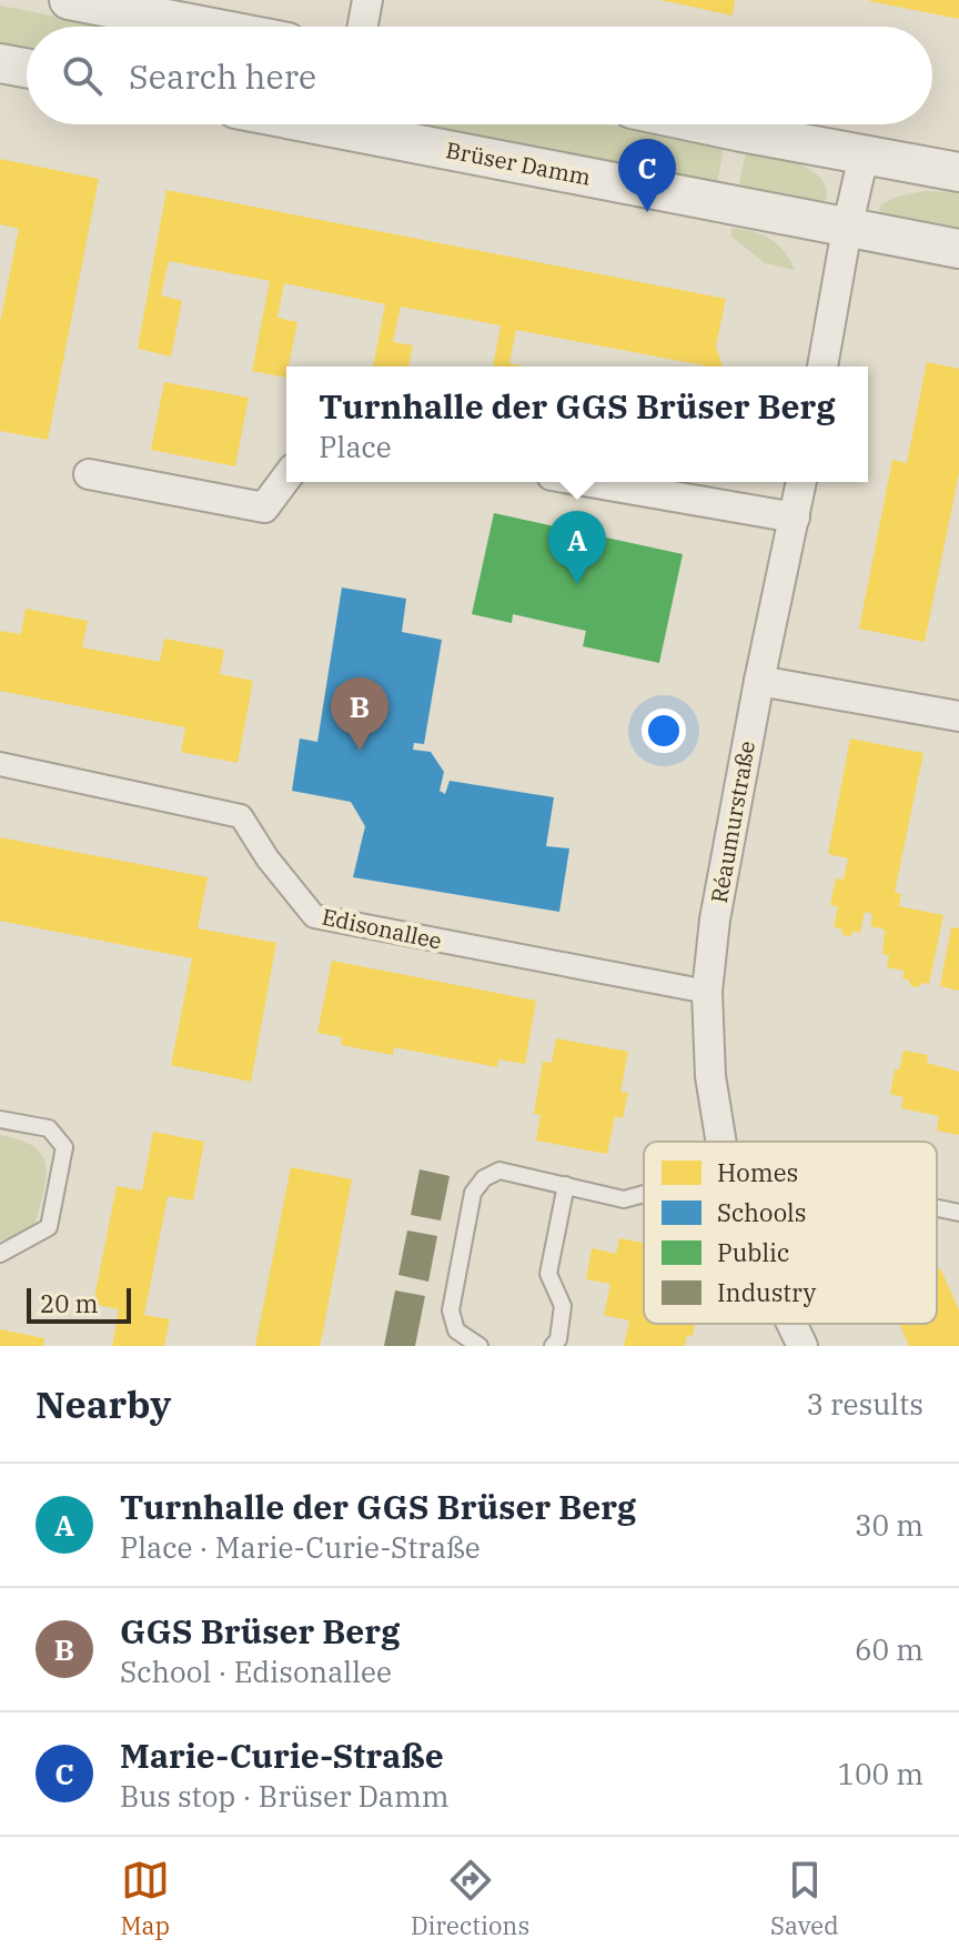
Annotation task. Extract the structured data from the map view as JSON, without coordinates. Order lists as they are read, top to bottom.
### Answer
{
  "streets": {
    "street": ["Brüser Damm", "Réaumurstraße", "Edisonallee"]
  },
  "crossings": [
    ["Réaumurstraße", "Edisonallee"]
  ],
  "legend": [
    "Homes",
    "Schools",
    "Public",
    "Industry"
  ],
  "scale_bar": "20 m",
  "page": {
    "search": "Search here",
    "pins": ["C", "A", "B"],
    "popup": ["Turnhalle der GGS Brüser Berg", "Place"],
    "scale": "20 m",
    "heading": ["Nearby", "3 results"],
    "list": [
      {
        "mark": "A",
        "name": "Turnhalle der GGS Brüser Berg",
        "note": "Place · Marie-Curie-Straße",
        "value": "30 m"
      },
      {
        "mark": "B",
        "name": "GGS Brüser Berg",
        "note": "School · Edisonallee",
        "value": "60 m"
      },
      {
        "mark": "C",
        "name": "Marie-Curie-Straße",
        "note": "Bus stop · Brüser Damm",
        "value": "100 m"
      }
    ],
    "nav": ["Map", "Directions", "Saved"]
  }
}
